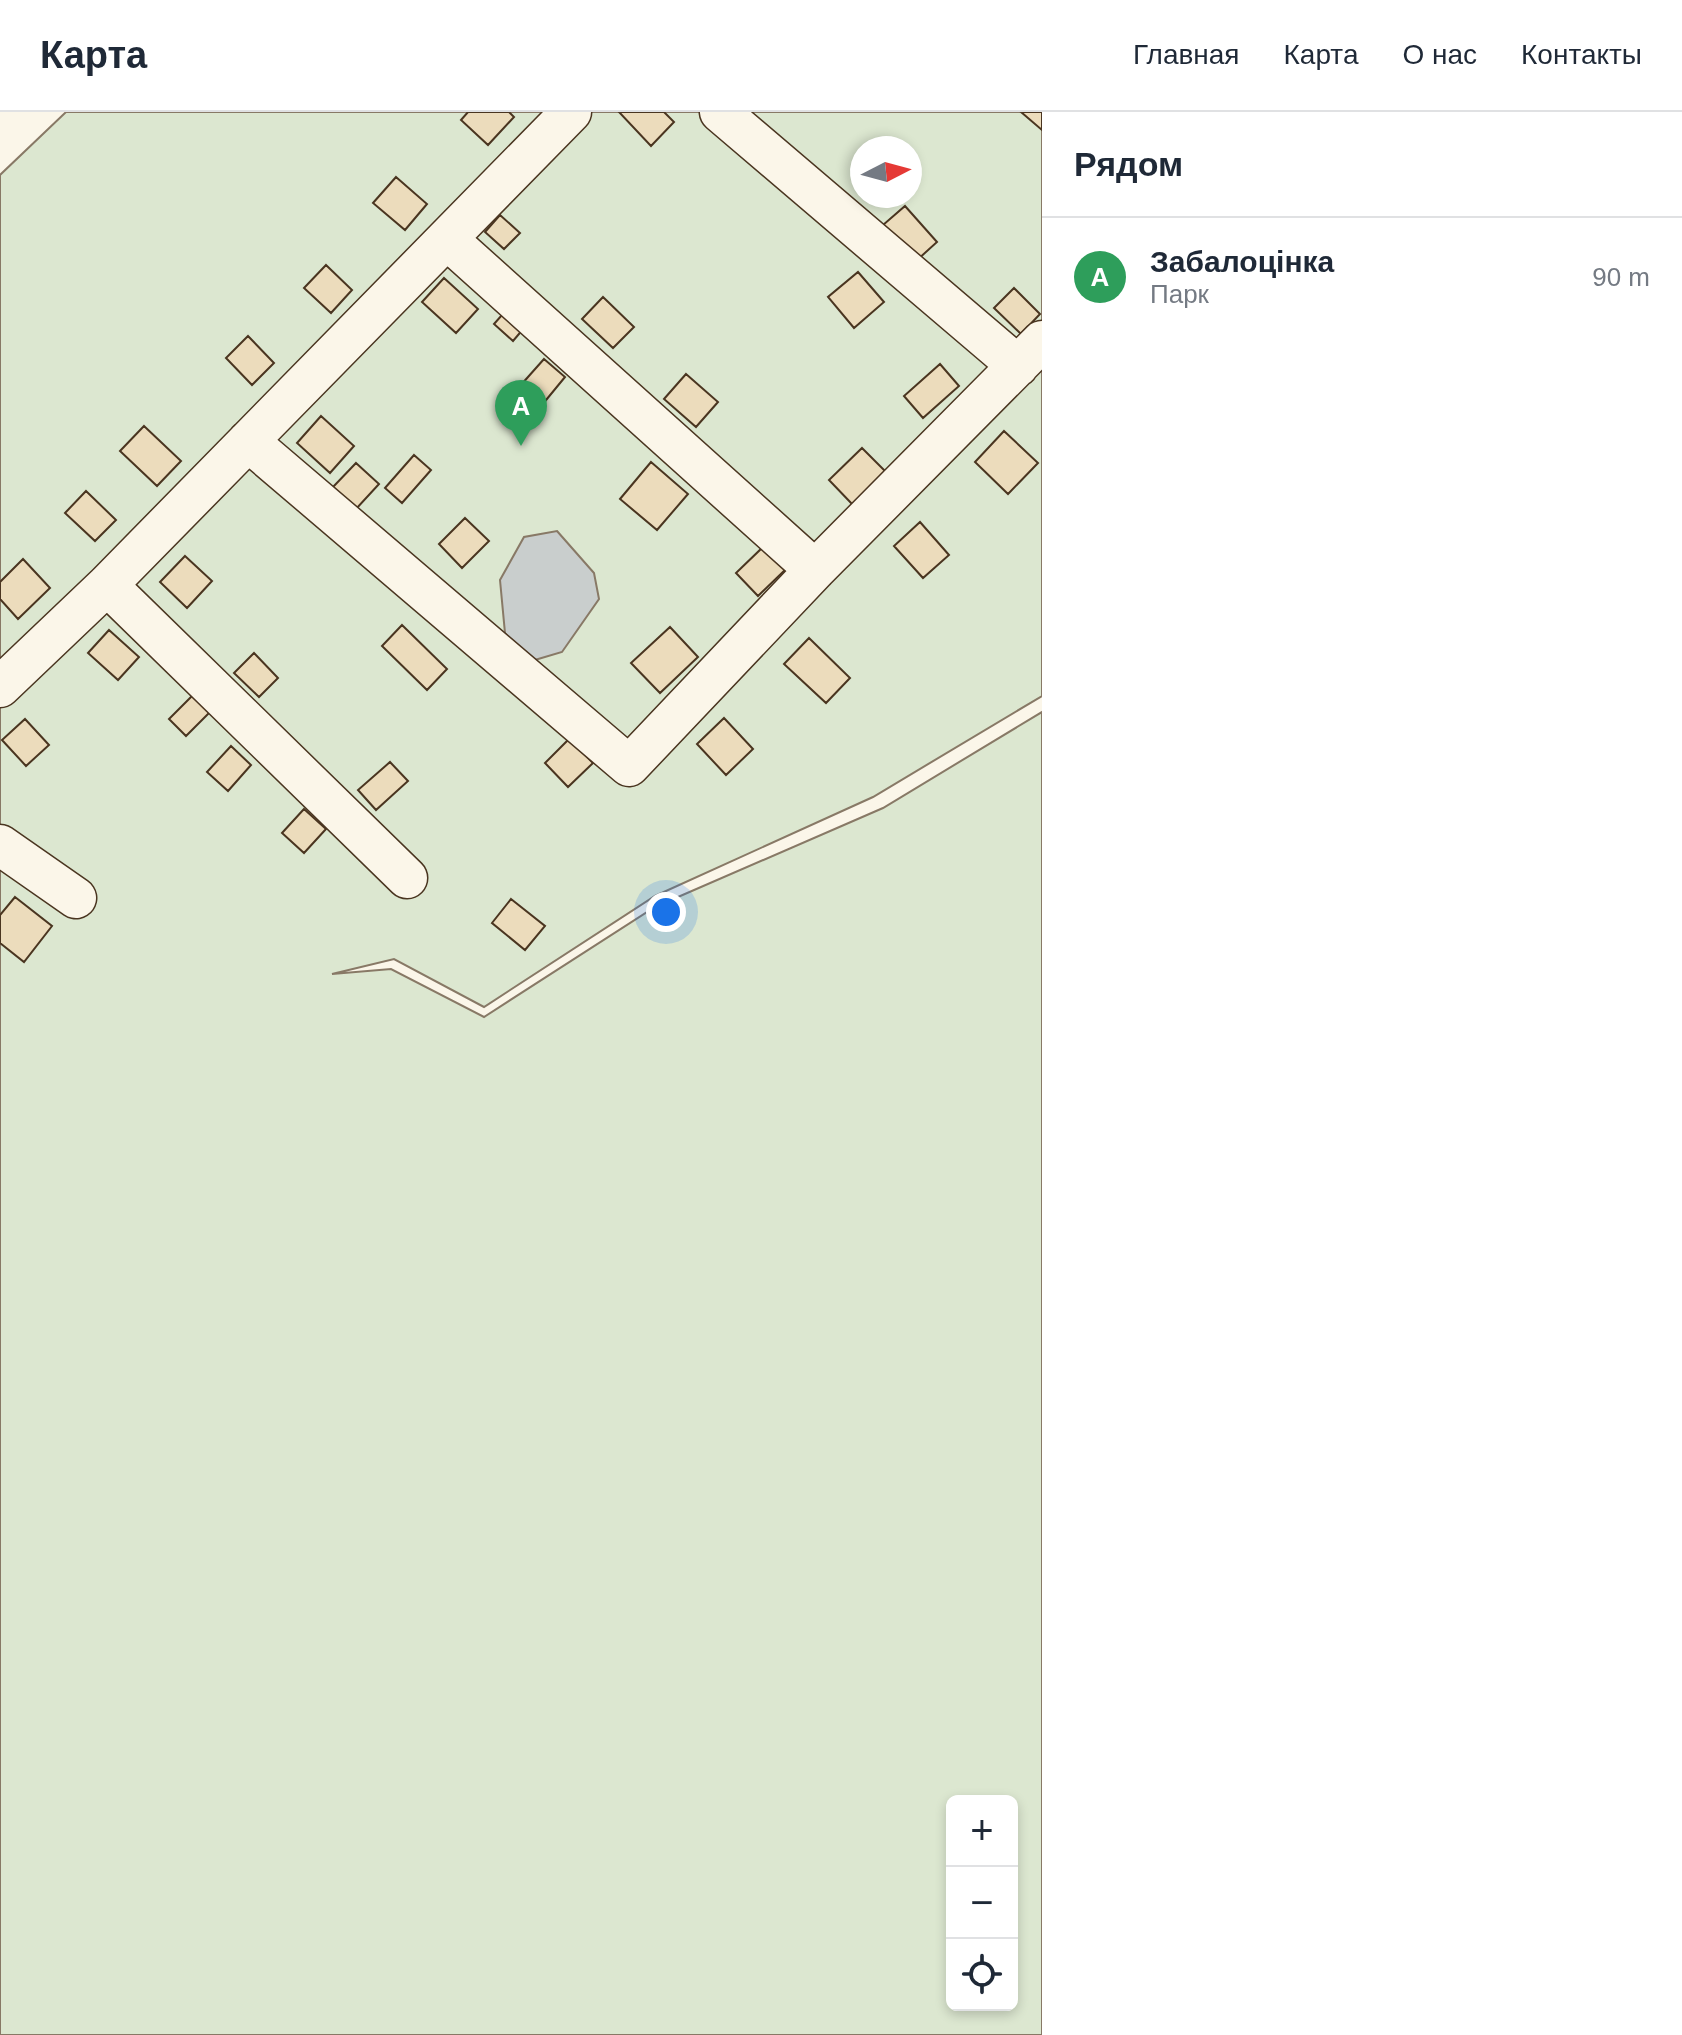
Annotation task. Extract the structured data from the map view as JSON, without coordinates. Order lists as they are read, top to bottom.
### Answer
{
  "north": "right",
  "page": {
    "header": "Карта",
    "nav": [
      "Главная",
      "Карта",
      "О нас",
      "Контакты"
    ],
    "heading": "Рядом",
    "list": [
      {
        "mark": "A",
        "name": "Забалоцінка",
        "note": "Парк",
        "value": "90 m"
      }
    ],
    "pins": "A",
    "map_buttons": ["+", "−"]
  }
}
